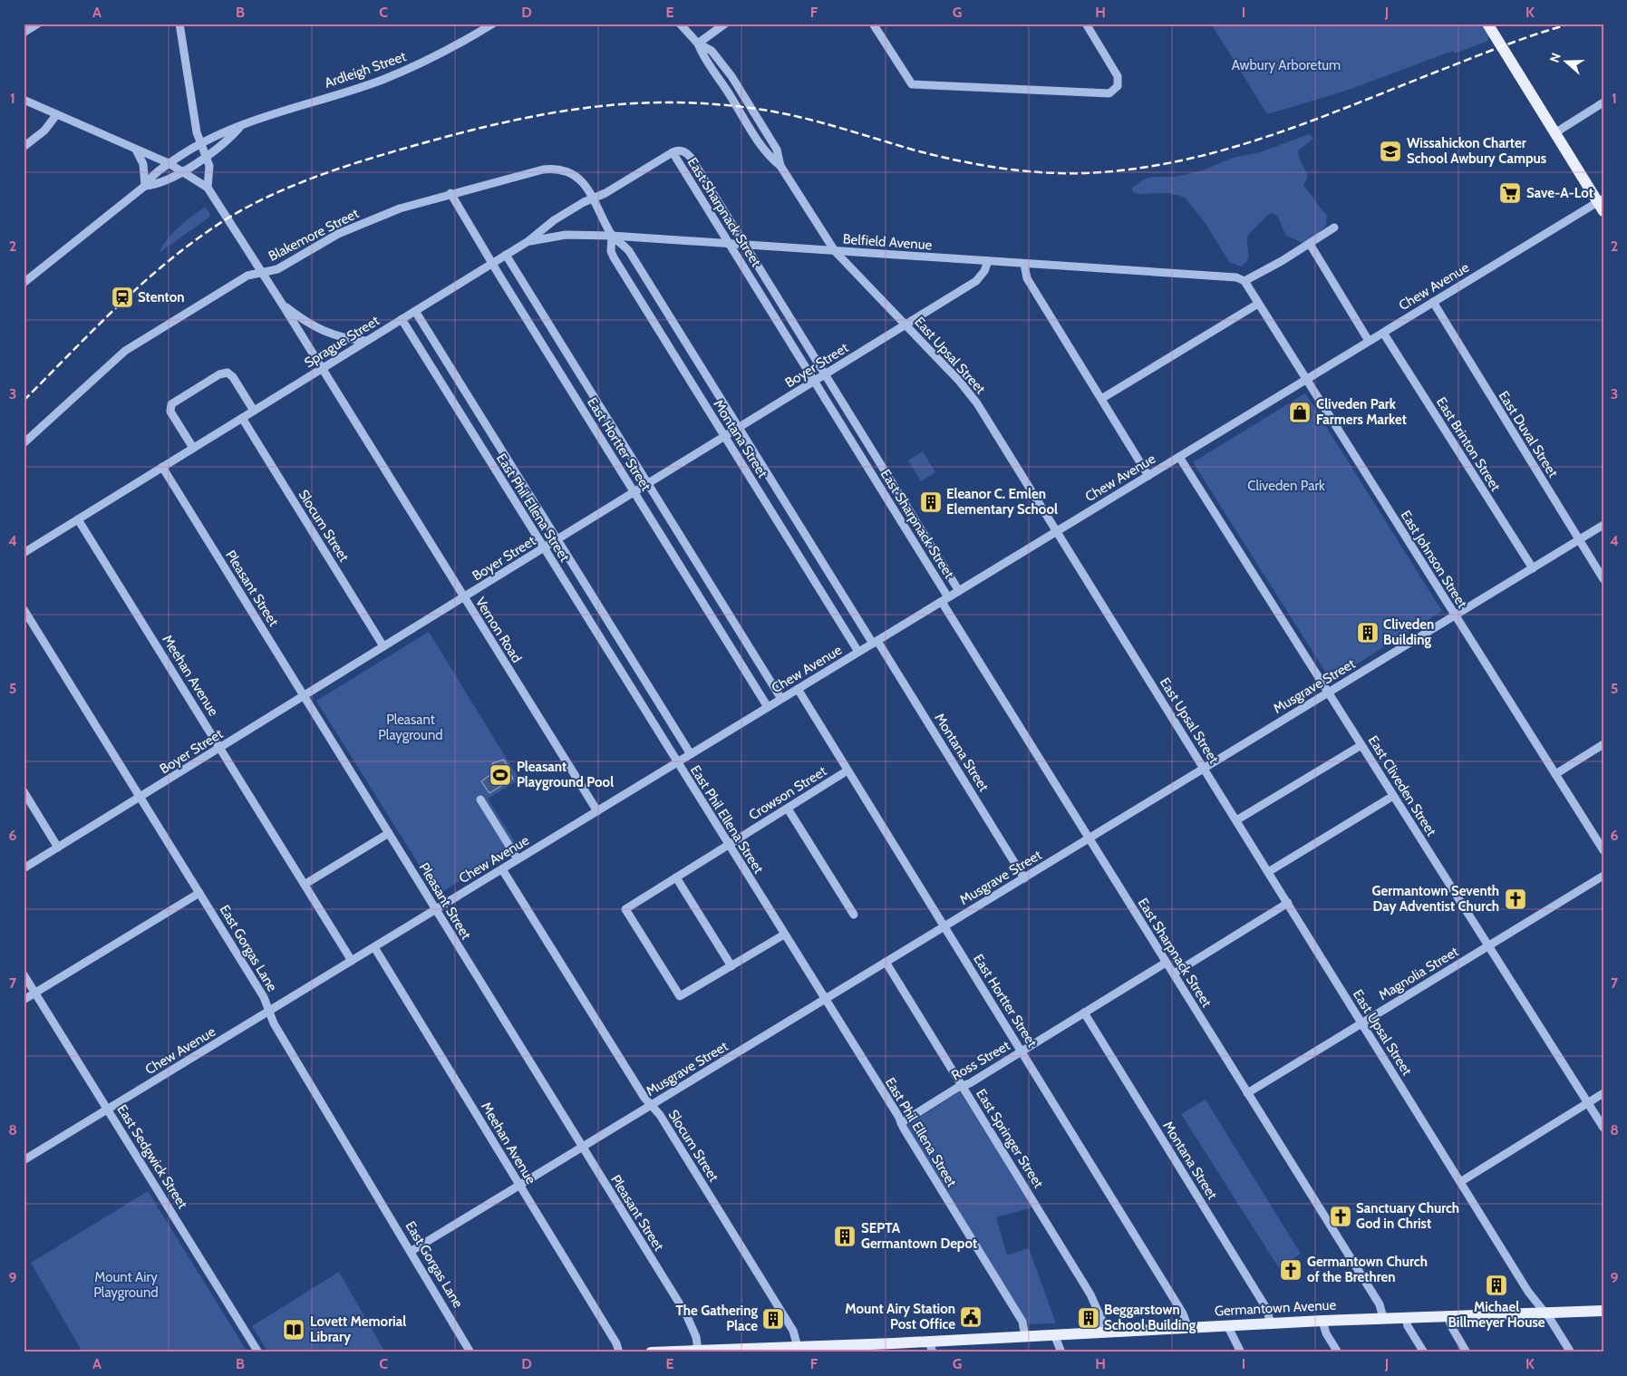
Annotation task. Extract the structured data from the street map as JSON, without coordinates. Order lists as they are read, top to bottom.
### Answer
{
  "streets": {
    "main road": ["Germantown Avenue"],
    "street": [
      "Ardleigh Street",
      "East Sharpnack Street",
      "Blakemore Street",
      "Belfield Avenue",
      "Chew Avenue",
      "Sprague Street",
      "East Upsal Street",
      "Boyer Street",
      "East Duval Street",
      "Montana Street",
      "East Hortter Street",
      "East Brinton Street",
      "East Phil Ellena Street",
      "Slocum Street",
      "East Johnson Street",
      "Pleasant Street",
      "Vernon Road",
      "Meehan Avenue",
      "Musgrave Street",
      "East Cliveden Street",
      "Crowson Street",
      "East Gorgas Lane",
      "Magnolia Street",
      "Ross Street",
      "East Springer Street",
      "East Sedgwick Street"
    ]
  },
  "crossings": [
    ["East Sharpnack Street", "Belfield Avenue"],
    ["East Sharpnack Street", "Chew Avenue"],
    ["East Sharpnack Street", "Sprague Street"],
    ["East Sharpnack Street", "Boyer Street"],
    ["East Sharpnack Street", "Musgrave Street"],
    ["East Sharpnack Street", "Magnolia Street"],
    ["East Sharpnack Street", "Ross Street"],
    ["East Sharpnack Street", "Germantown Avenue"],
    ["Blakemore Street", "Montana Street"],
    ["Blakemore Street", "East Hortter Street"],
    ["Blakemore Street", "Vernon Road"],
    ["Belfield Avenue", "Sprague Street"],
    ["Belfield Avenue", "East Upsal Street"],
    ["Belfield Avenue", "Boyer Street"],
    ["Belfield Avenue", "Montana Street"],
    ["Belfield Avenue", "East Johnson Street"],
    ["Chew Avenue", "East Upsal Street"],
    ["Chew Avenue", "East Duval Street"],
    ["Chew Avenue", "Montana Street"],
    ["Chew Avenue", "East Hortter Street"],
    ["Chew Avenue", "East Brinton Street"],
    ["Chew Avenue", "East Phil Ellena Street"],
    ["Chew Avenue", "Slocum Street"],
    ["Chew Avenue", "East Johnson Street"],
    ["Chew Avenue", "Pleasant Street"],
    ["Chew Avenue", "Vernon Road"],
    ["Chew Avenue", "Meehan Avenue"],
    ["Chew Avenue", "East Cliveden Street"],
    ["Chew Avenue", "East Gorgas Lane"],
    ["Chew Avenue", "East Sedgwick Street"],
    ["Sprague Street", "Montana Street"],
    ["Sprague Street", "East Hortter Street"],
    ["Sprague Street", "East Phil Ellena Street"],
    ["Sprague Street", "Slocum Street"],
    ["Sprague Street", "Pleasant Street"],
    ["Sprague Street", "Vernon Road"],
    ["Sprague Street", "Meehan Avenue"],
    ["East Upsal Street", "Boyer Street"],
    ["East Upsal Street", "Musgrave Street"],
    ["East Upsal Street", "Magnolia Street"],
    ["East Upsal Street", "Germantown Avenue"],
    ["Boyer Street", "Montana Street"],
    ["Boyer Street", "East Hortter Street"],
    ["Boyer Street", "East Phil Ellena Street"],
    ["Boyer Street", "Slocum Street"],
    ["Boyer Street", "Pleasant Street"],
    ["Boyer Street", "Vernon Road"],
    ["Boyer Street", "Meehan Avenue"],
    ["Boyer Street", "East Gorgas Lane"],
    ["East Duval Street", "Musgrave Street"],
    ["Montana Street", "Musgrave Street"],
    ["Montana Street", "Ross Street"],
    ["Montana Street", "Germantown Avenue"],
    ["East Hortter Street", "Musgrave Street"],
    ["East Hortter Street", "Crowson Street"],
    ["East Hortter Street", "Ross Street"],
    ["East Hortter Street", "Germantown Avenue"],
    ["East Brinton Street", "Musgrave Street"],
    ["East Phil Ellena Street", "Musgrave Street"],
    ["East Phil Ellena Street", "Crowson Street"],
    ["East Phil Ellena Street", "Ross Street"],
    ["East Phil Ellena Street", "Germantown Avenue"],
    ["Slocum Street", "Musgrave Street"],
    ["Slocum Street", "Germantown Avenue"],
    ["East Johnson Street", "Musgrave Street"],
    ["Pleasant Street", "Musgrave Street"],
    ["Pleasant Street", "Germantown Avenue"],
    ["Meehan Avenue", "Musgrave Street"],
    ["Musgrave Street", "East Cliveden Street"],
    ["Musgrave Street", "East Gorgas Lane"],
    ["Musgrave Street", "East Springer Street"],
    ["East Cliveden Street", "Magnolia Street"],
    ["Ross Street", "East Springer Street"],
    ["East Springer Street", "Germantown Avenue"]
  ],
  "parks": [
    "Awbury Arboretum",
    "Cliveden Park",
    "Pleasant Playground",
    "Mount Airy Playground"
  ],
  "places": {
    "school or university": ["Wissahickon Charter School Awbury Campus"],
    "supermarket": ["Save-A-Lot"],
    "station": ["Stenton"],
    "shop": ["Cliveden Park Farmers Market"],
    "building": [
      "Eleanor C. Emlen Elementary School",
      "Cliveden Building",
      "SEPTA Germantown Depot",
      "Michael Billmeyer House",
      "Beggarstown School Building",
      "The Gathering Place"
    ],
    "sports": ["Pleasant Playground Pool"],
    "church": ["Germantown Seventh Day Adventist Church", "Sanctuary Church God in Christ", "Germantown Church of the Brethren"],
    "public building": ["Mount Airy Station Post Office"],
    "library": ["Lovett Memorial Library"]
  },
  "north": "left",
  "grid": {
    "columns": [
      "A",
      "B",
      "C",
      "D",
      "E",
      "F",
      "G",
      "H",
      "I",
      "J",
      "K"
    ],
    "rows": [
      "1",
      "2",
      "3",
      "4",
      "5",
      "6",
      "7",
      "8",
      "9"
    ]
  }
}
